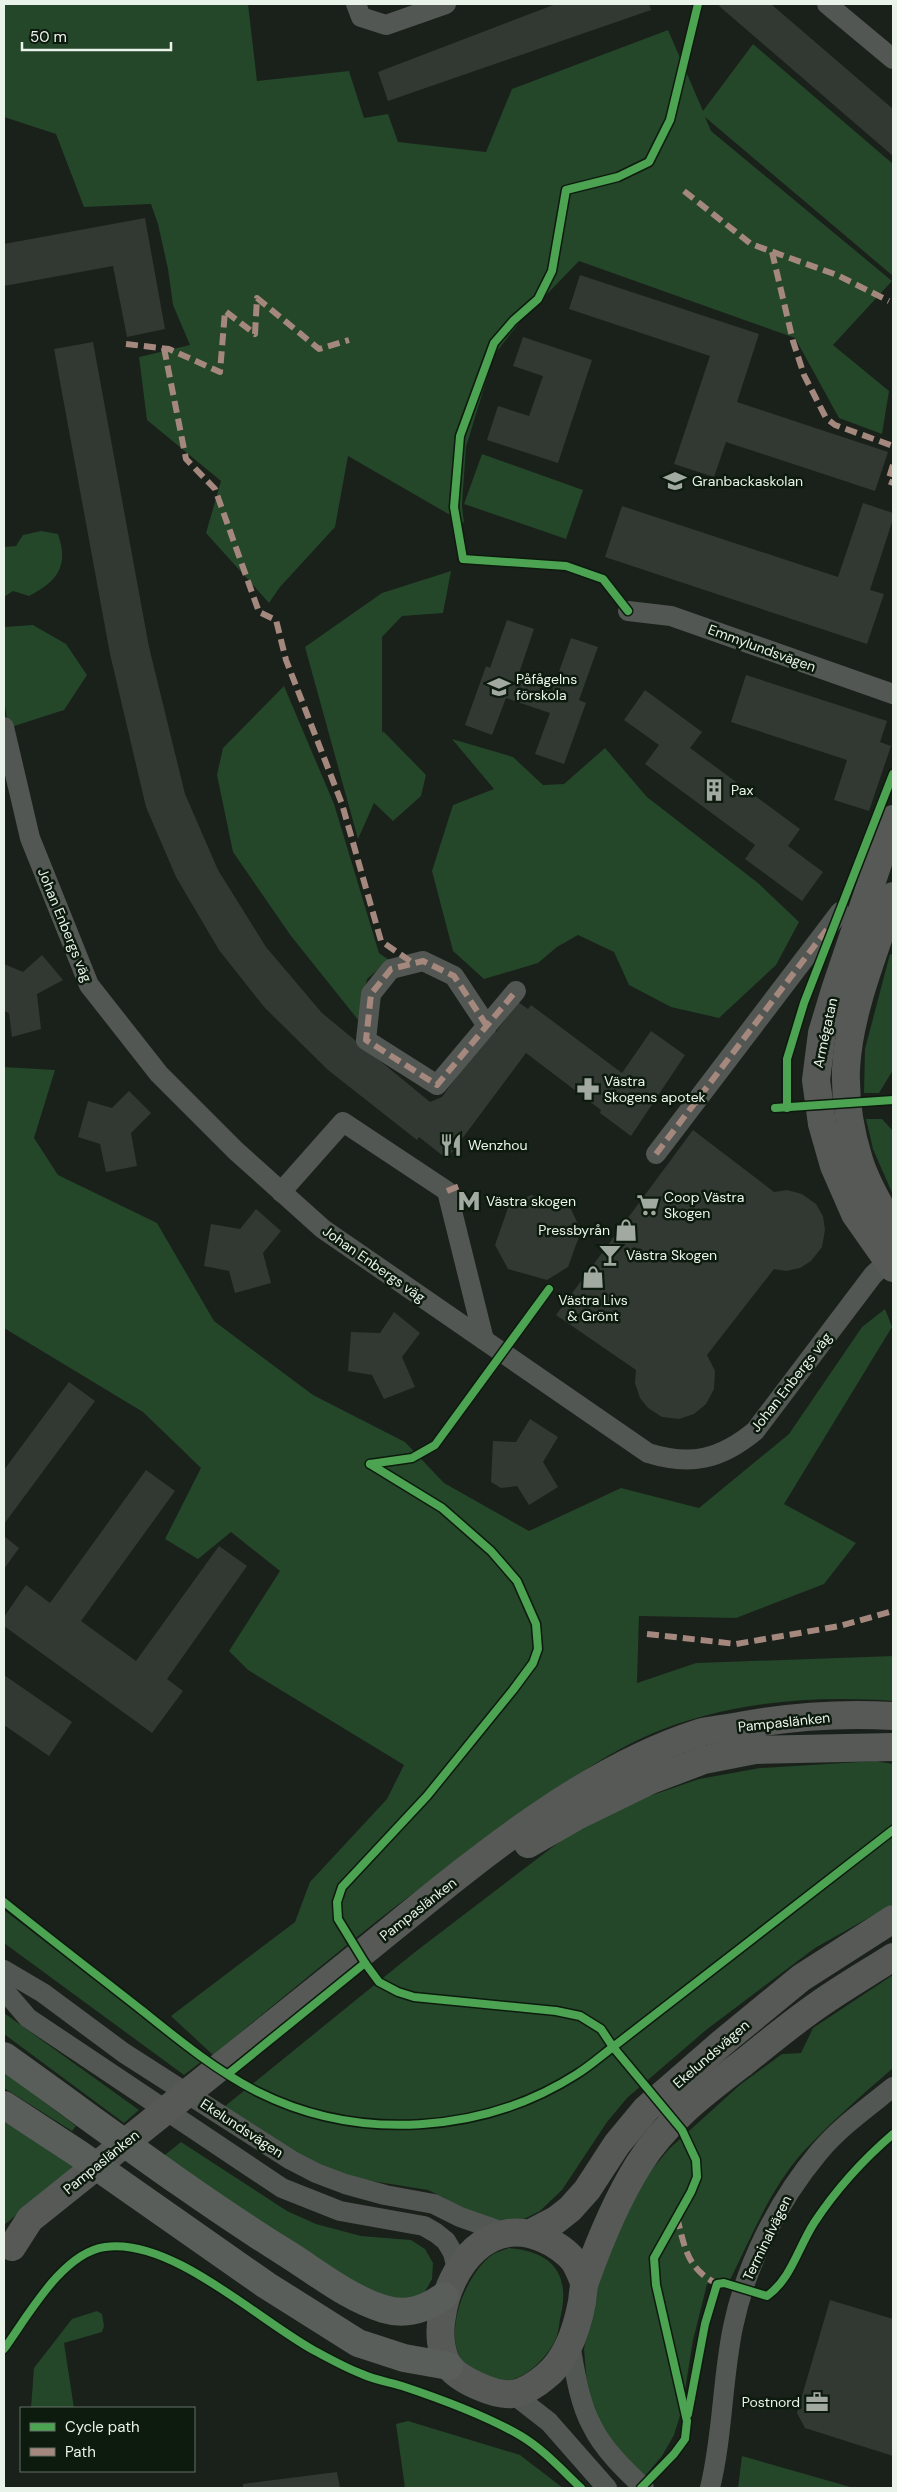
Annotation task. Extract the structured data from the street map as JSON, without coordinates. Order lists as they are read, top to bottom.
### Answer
{
  "streets": {
    "street": [
      "Emmylundsvägen",
      "Johan Enbergs väg",
      "Armégatan",
      "Pampaslänken",
      "Ekelundsvägen",
      "Terminalvägen"
    ]
  },
  "crossings": [
    ["Johan Enbergs väg", "Armégatan"]
  ],
  "places": {
    "school or university": ["Granbackaskolan", "Påfågelns förskola"],
    "building": ["Pax"],
    "pharmacy": ["Västra Skogens apotek"],
    "restaurant": ["Wenzhou"],
    "metro station": ["Västra skogen"],
    "supermarket": ["Coop Västra Skogen"],
    "shop": ["Pressbyrån", "Västra Livs & Grönt"],
    "bar": ["Västra Skogen"],
    "office": ["Postnord"]
  },
  "legend": ["Cycle path", "Path"],
  "scale_bar": "50 m"
}
